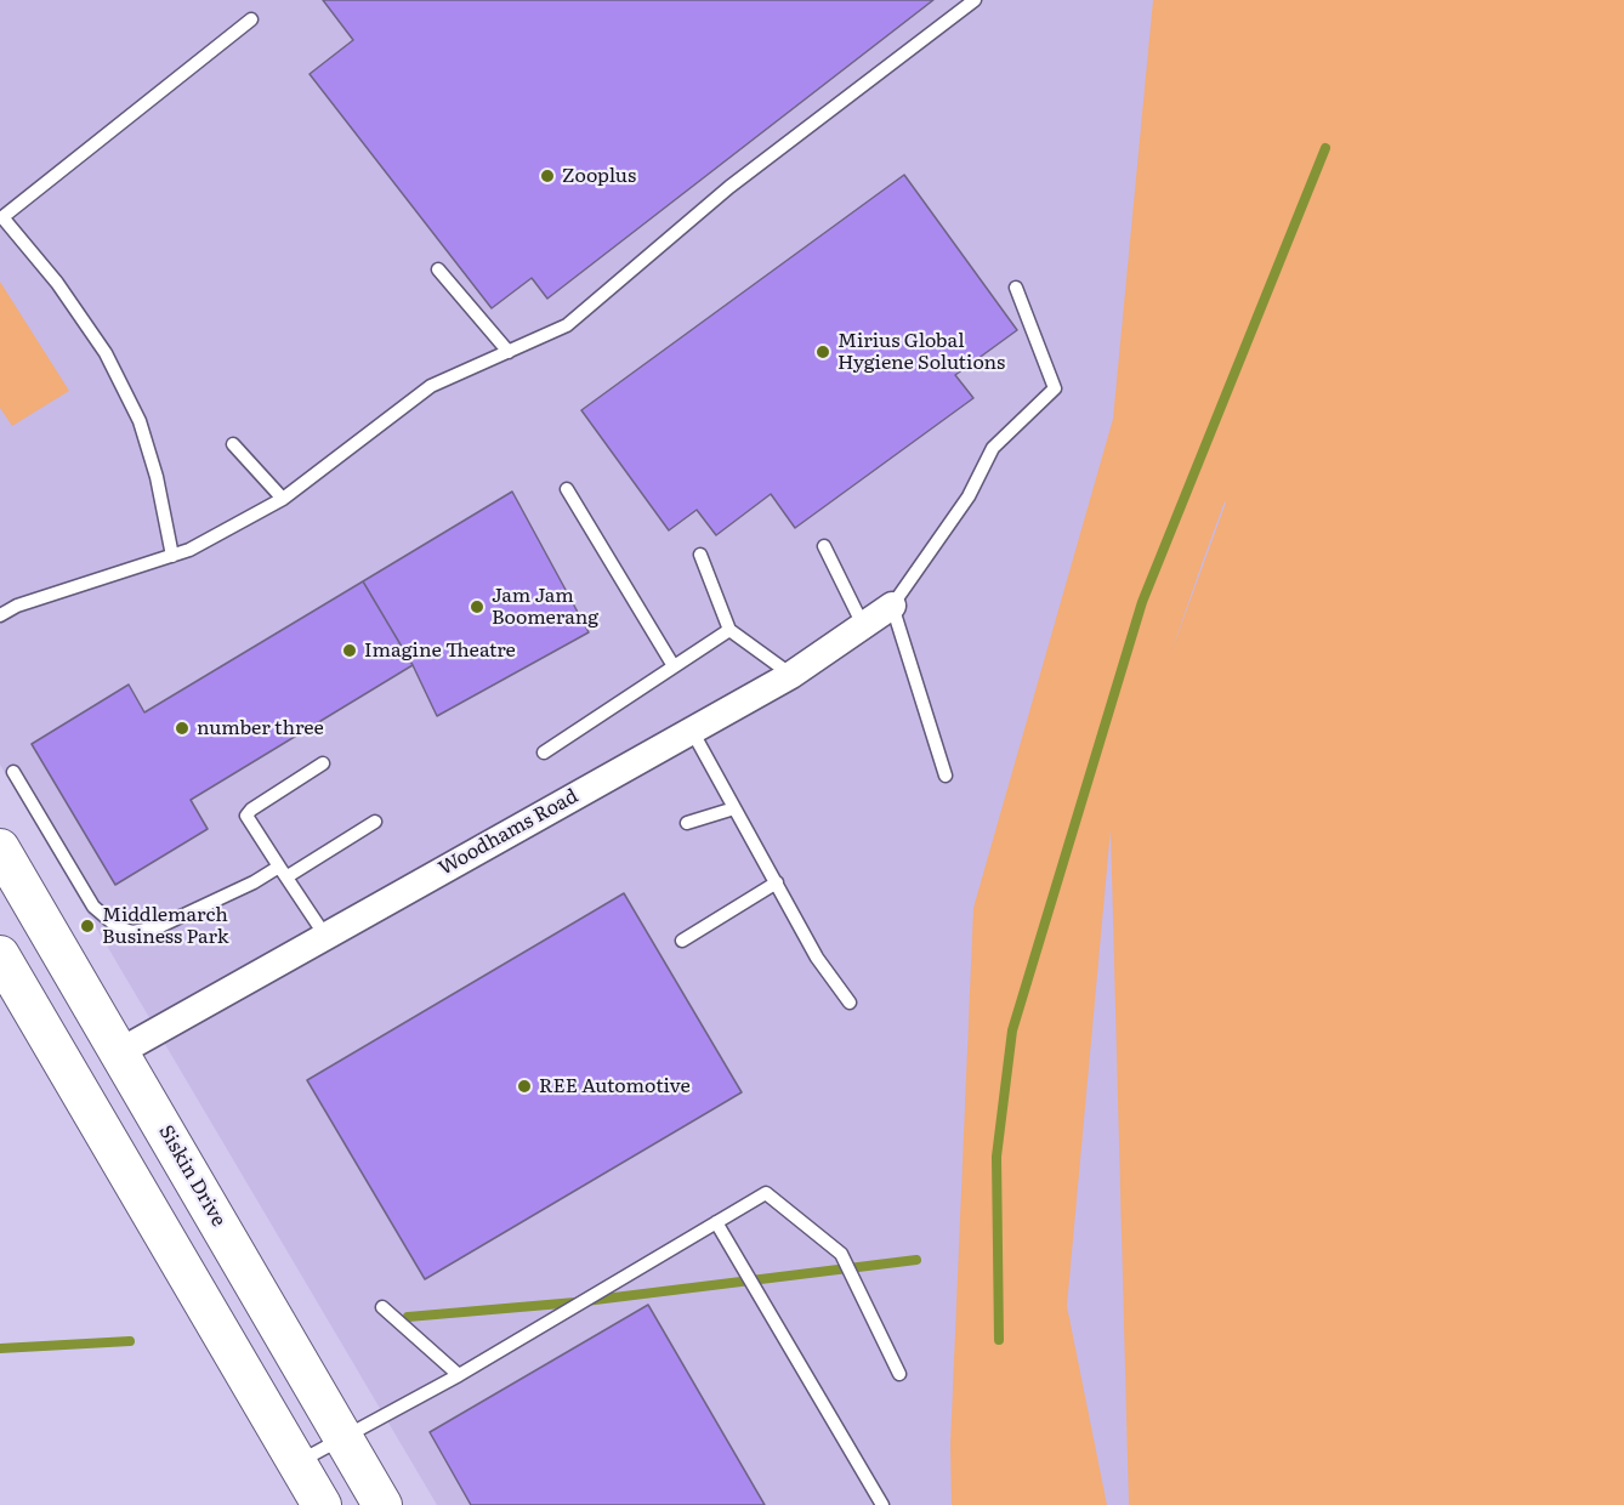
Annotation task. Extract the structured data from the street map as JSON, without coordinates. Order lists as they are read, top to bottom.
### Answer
{
  "streets": {
    "street": ["Woodhams Road", "Siskin Drive"]
  },
  "crossings": [
    ["Woodhams Road", "Siskin Drive"]
  ],
  "places": [
    "Zooplus",
    "Mirius Global Hygiene Solutions",
    "Jam Jam Boomerang",
    "Imagine Theatre",
    "number three",
    "Middlemarch Business Park",
    "REE Automotive"
  ]
}
